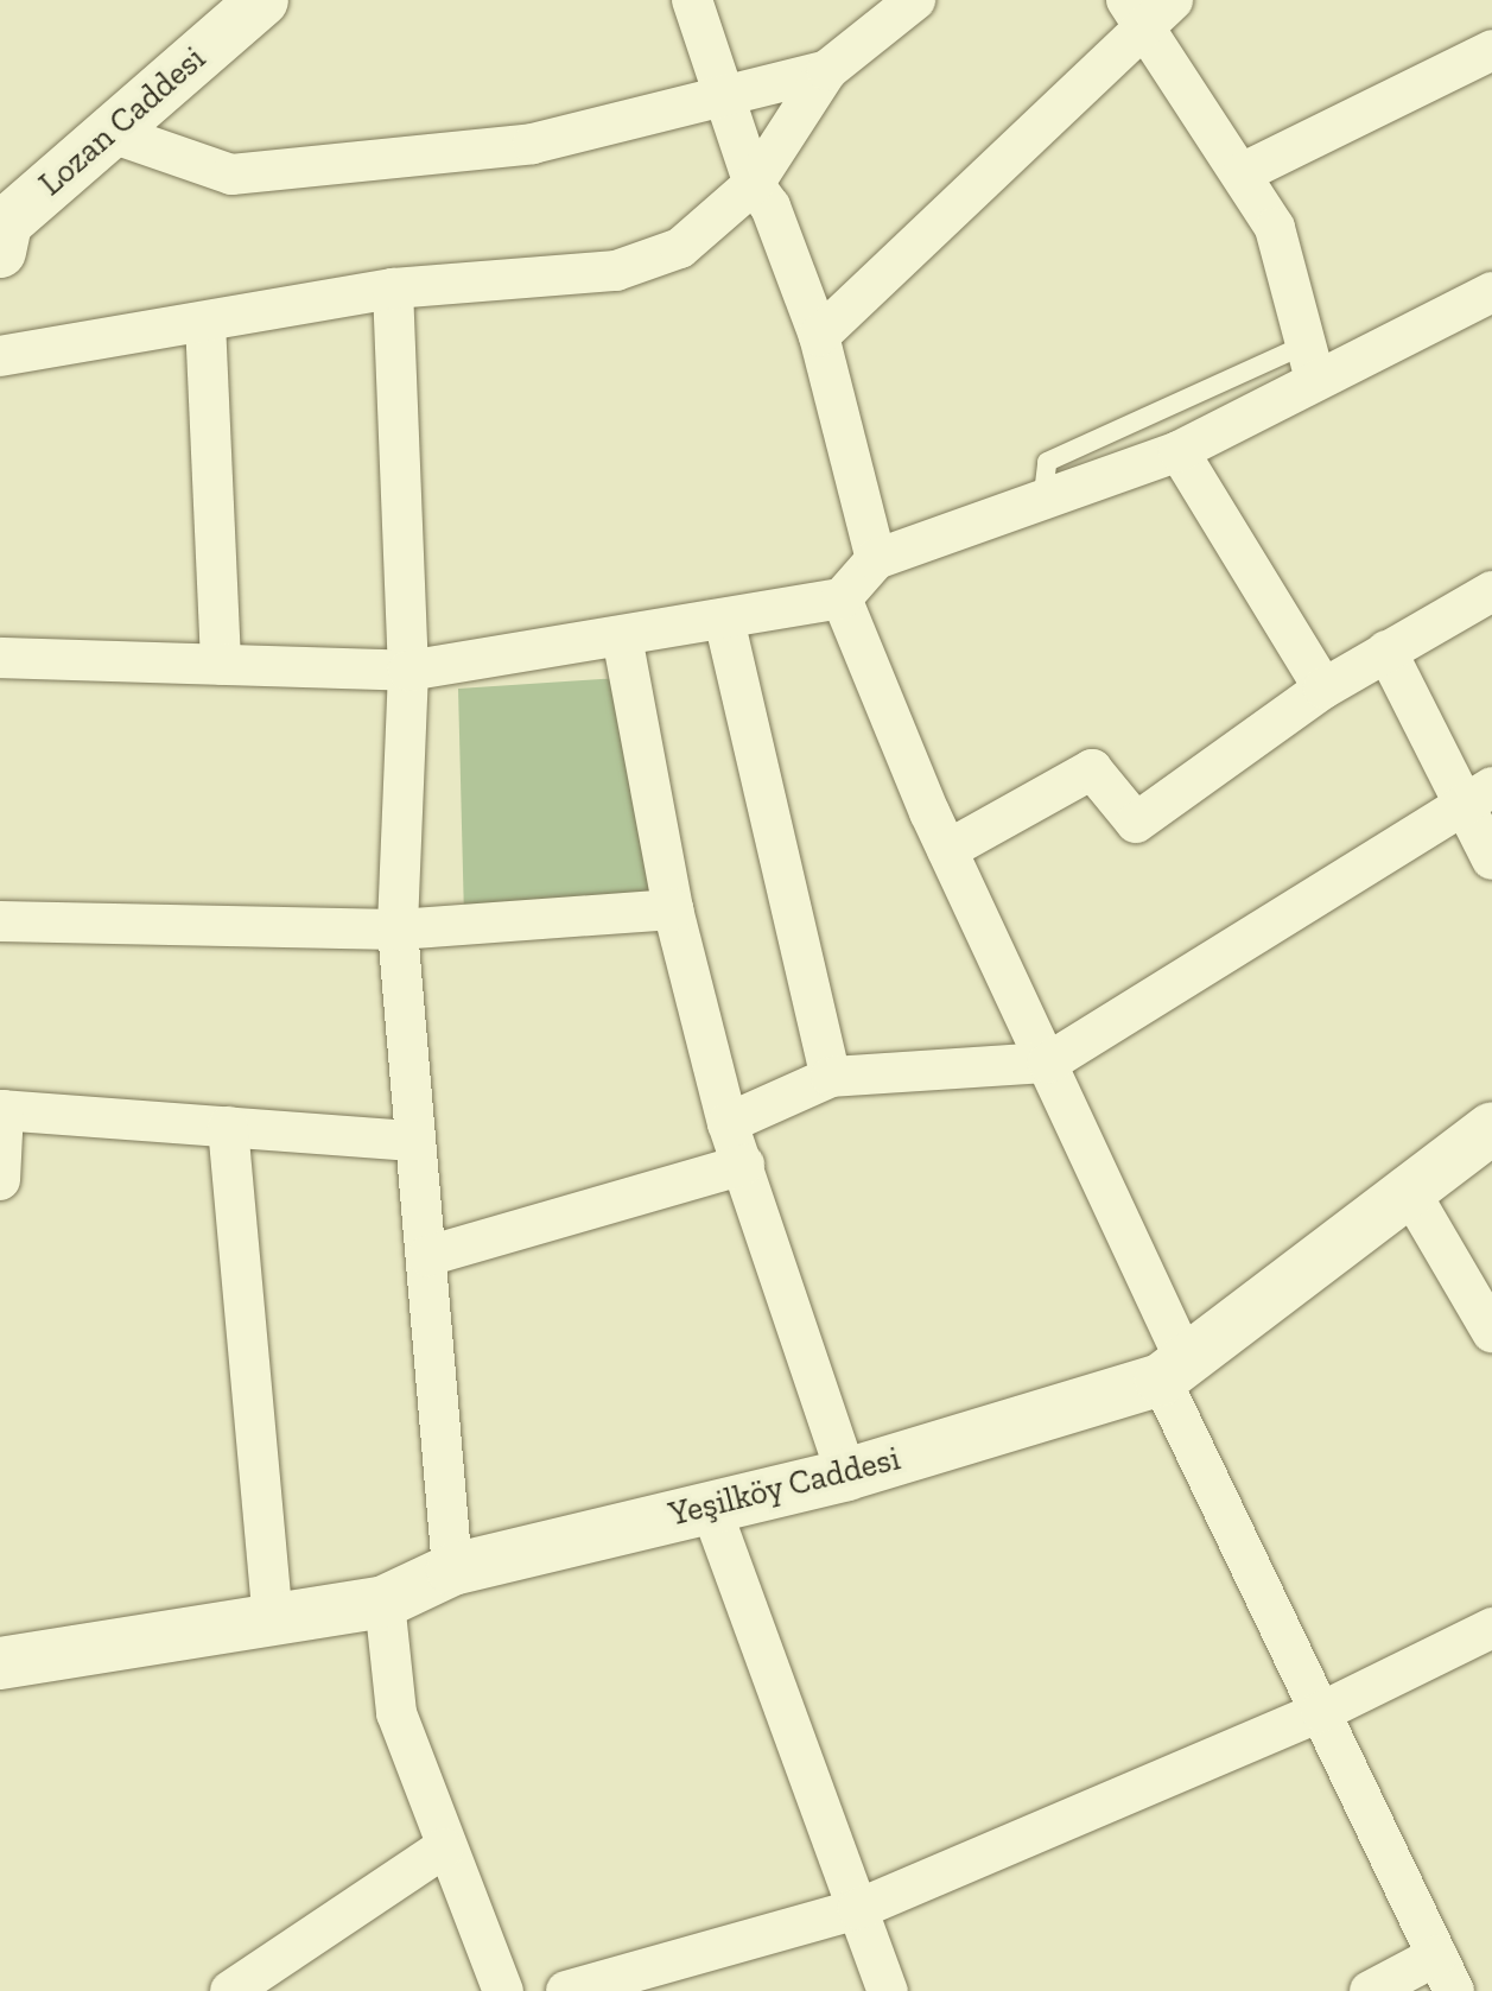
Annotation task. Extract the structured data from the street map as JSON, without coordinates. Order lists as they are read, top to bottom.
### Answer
{
  "streets": {
    "street": ["Lozan Caddesi", "Yeşilköy Caddesi"]
  }
}
